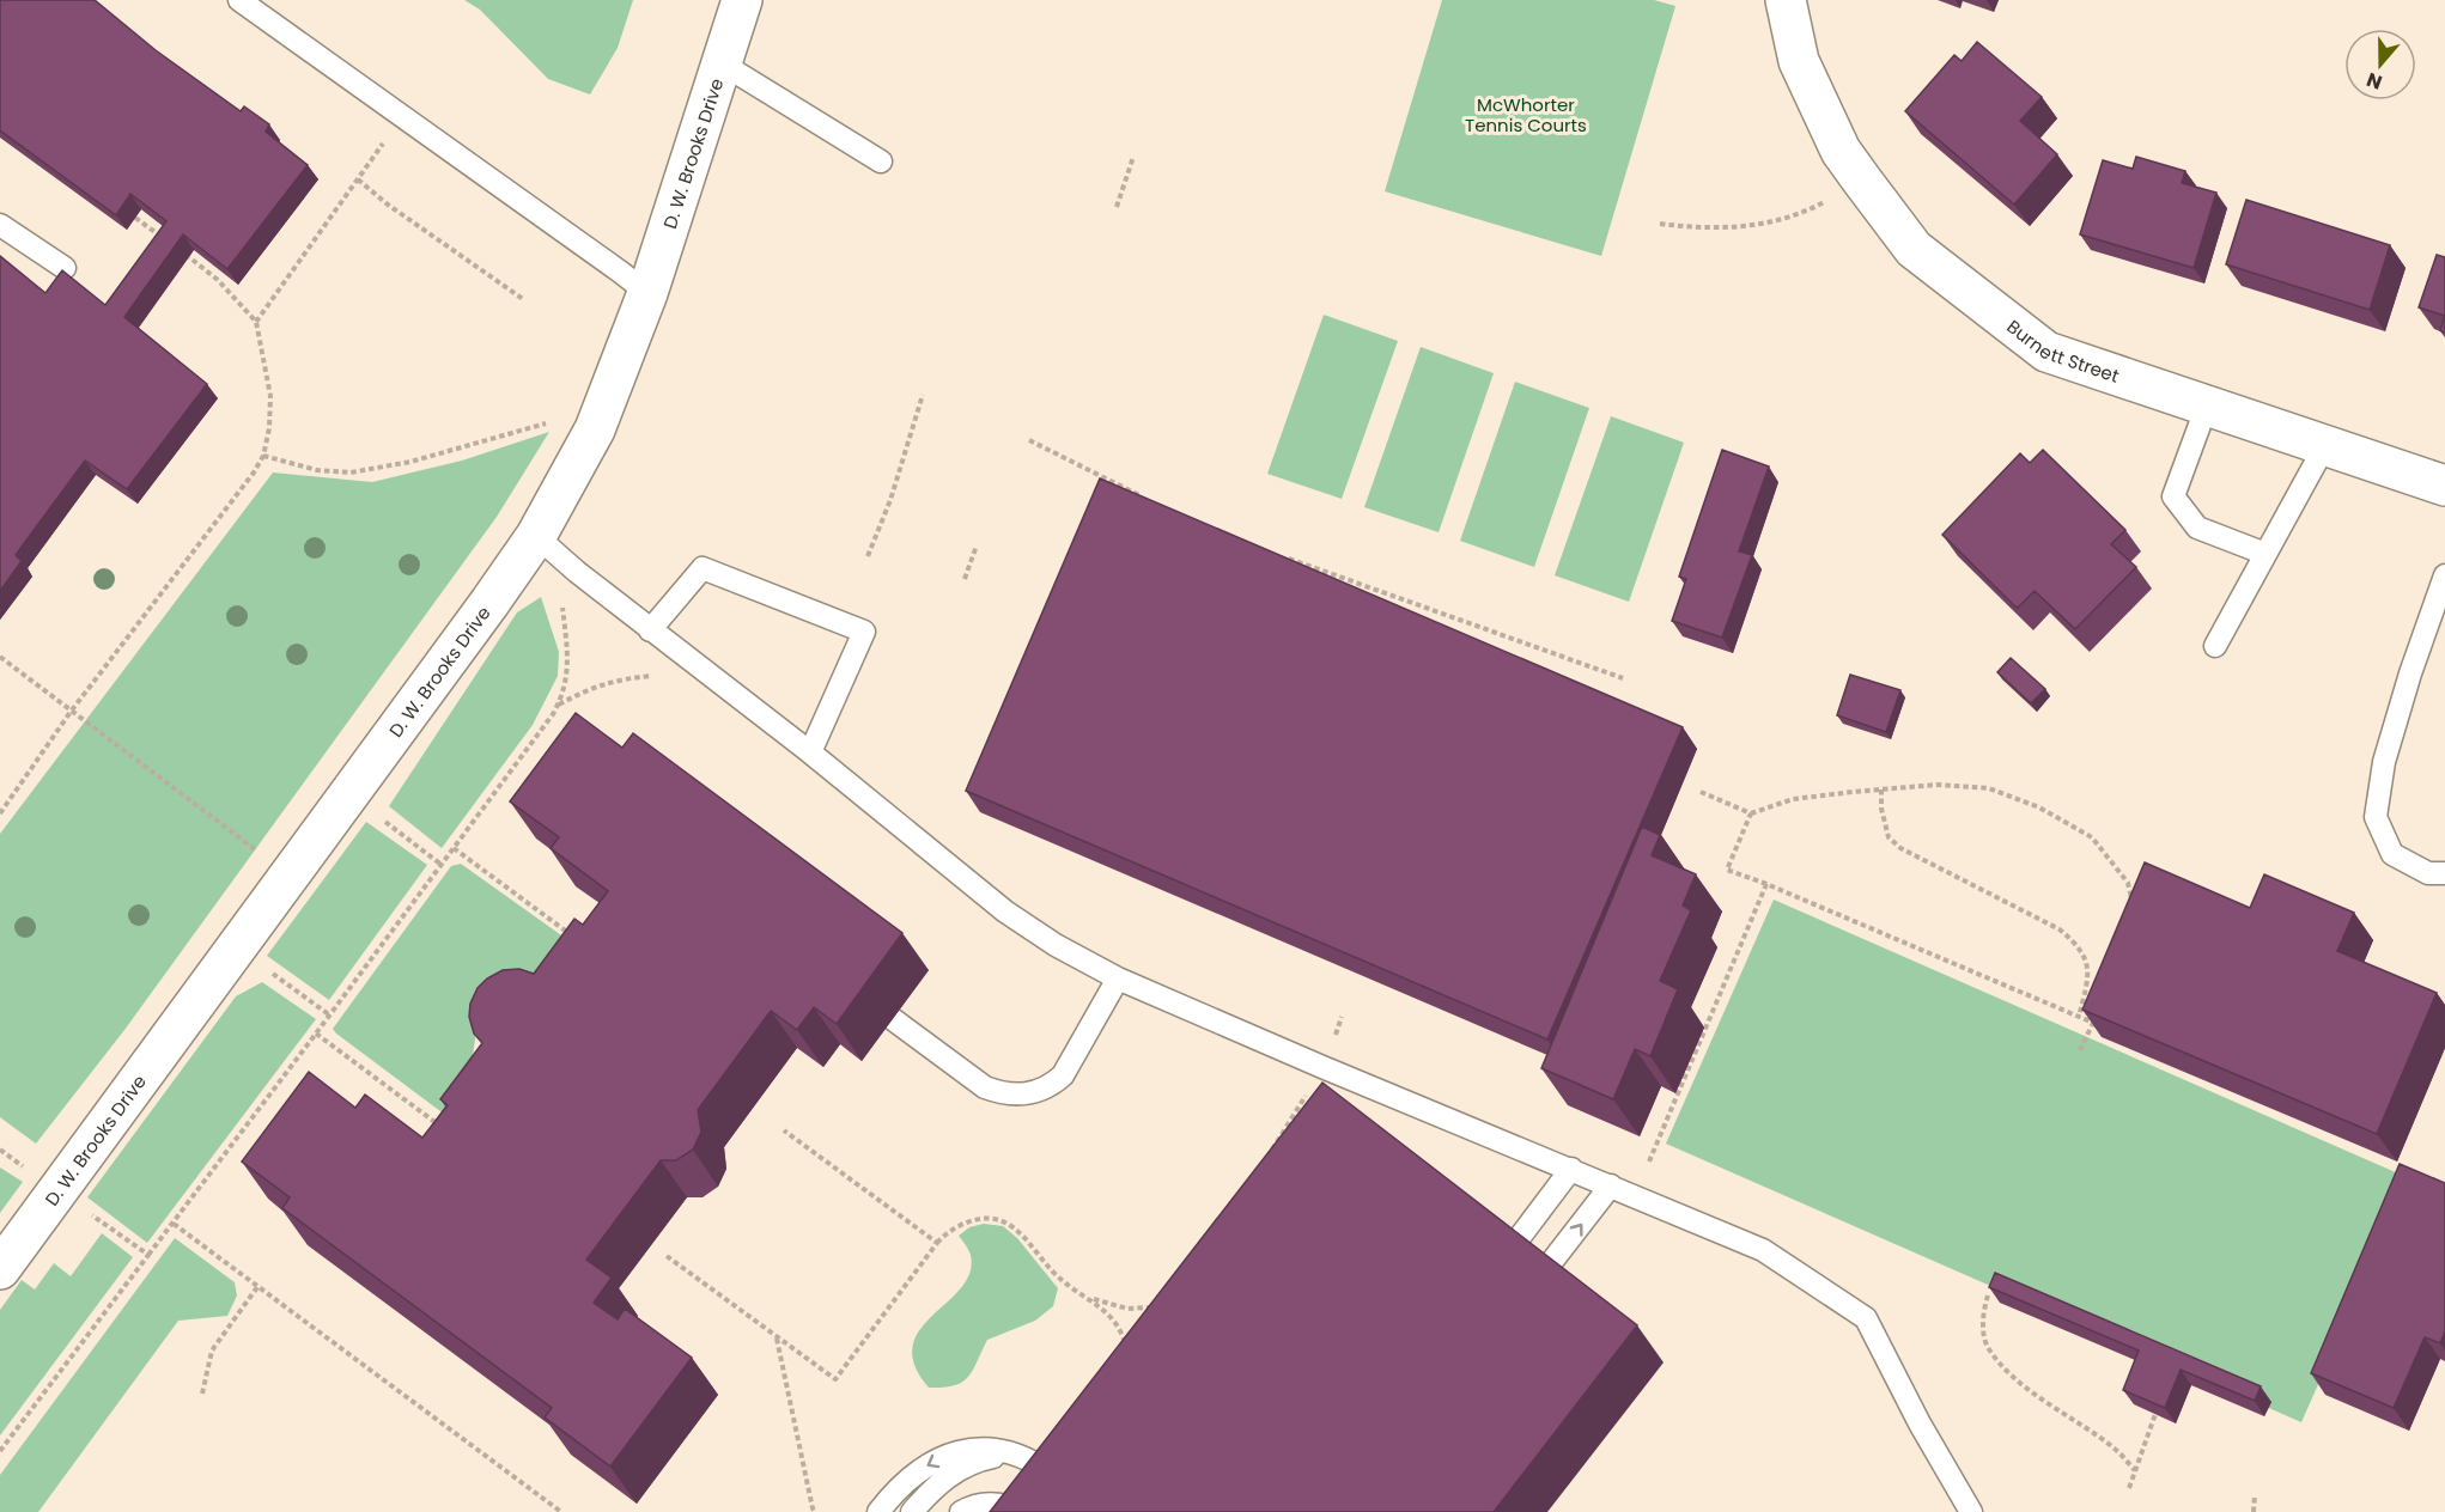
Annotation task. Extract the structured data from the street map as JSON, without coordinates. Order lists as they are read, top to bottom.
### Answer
{
  "streets": {
    "street": ["D. W. Brooks Drive", "Burnett Street"]
  },
  "parks": ["McWhorter Tennis Courts"],
  "north": "bottom"
}
